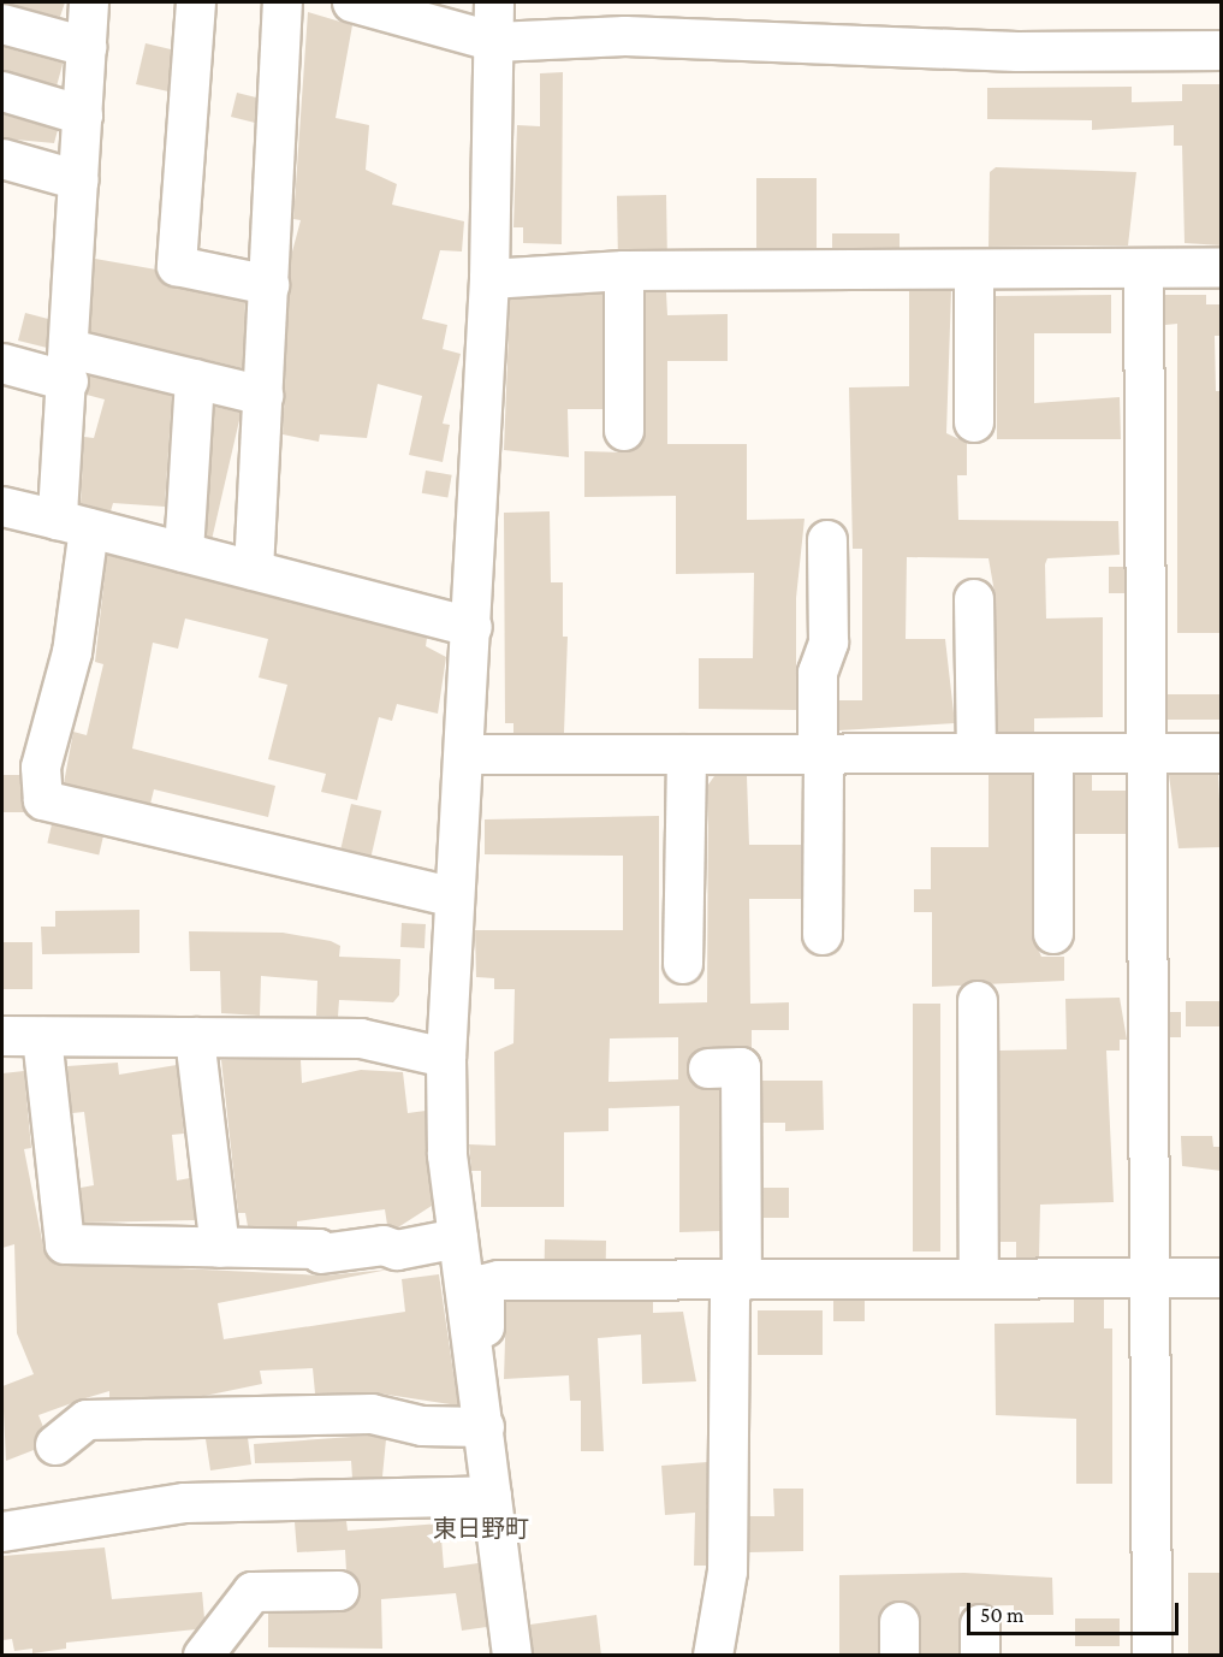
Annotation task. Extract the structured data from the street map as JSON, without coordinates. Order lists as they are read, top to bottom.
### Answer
{
  "districts": ["東日野町"],
  "scale_bar": "50 m"
}
